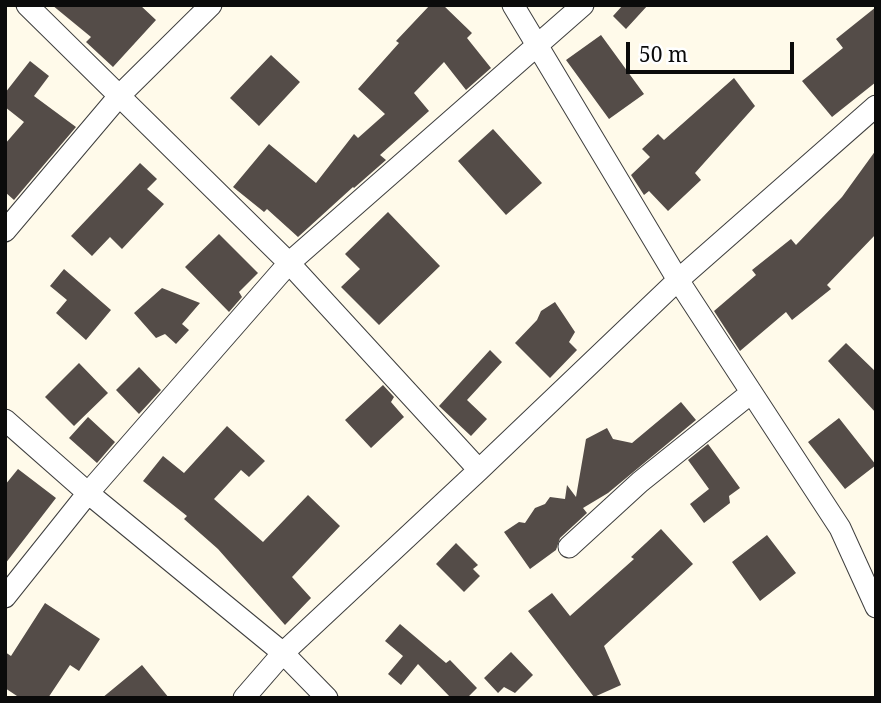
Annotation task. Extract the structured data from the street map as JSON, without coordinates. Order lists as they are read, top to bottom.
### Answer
{
  "scale_bar": "50 m"
}
